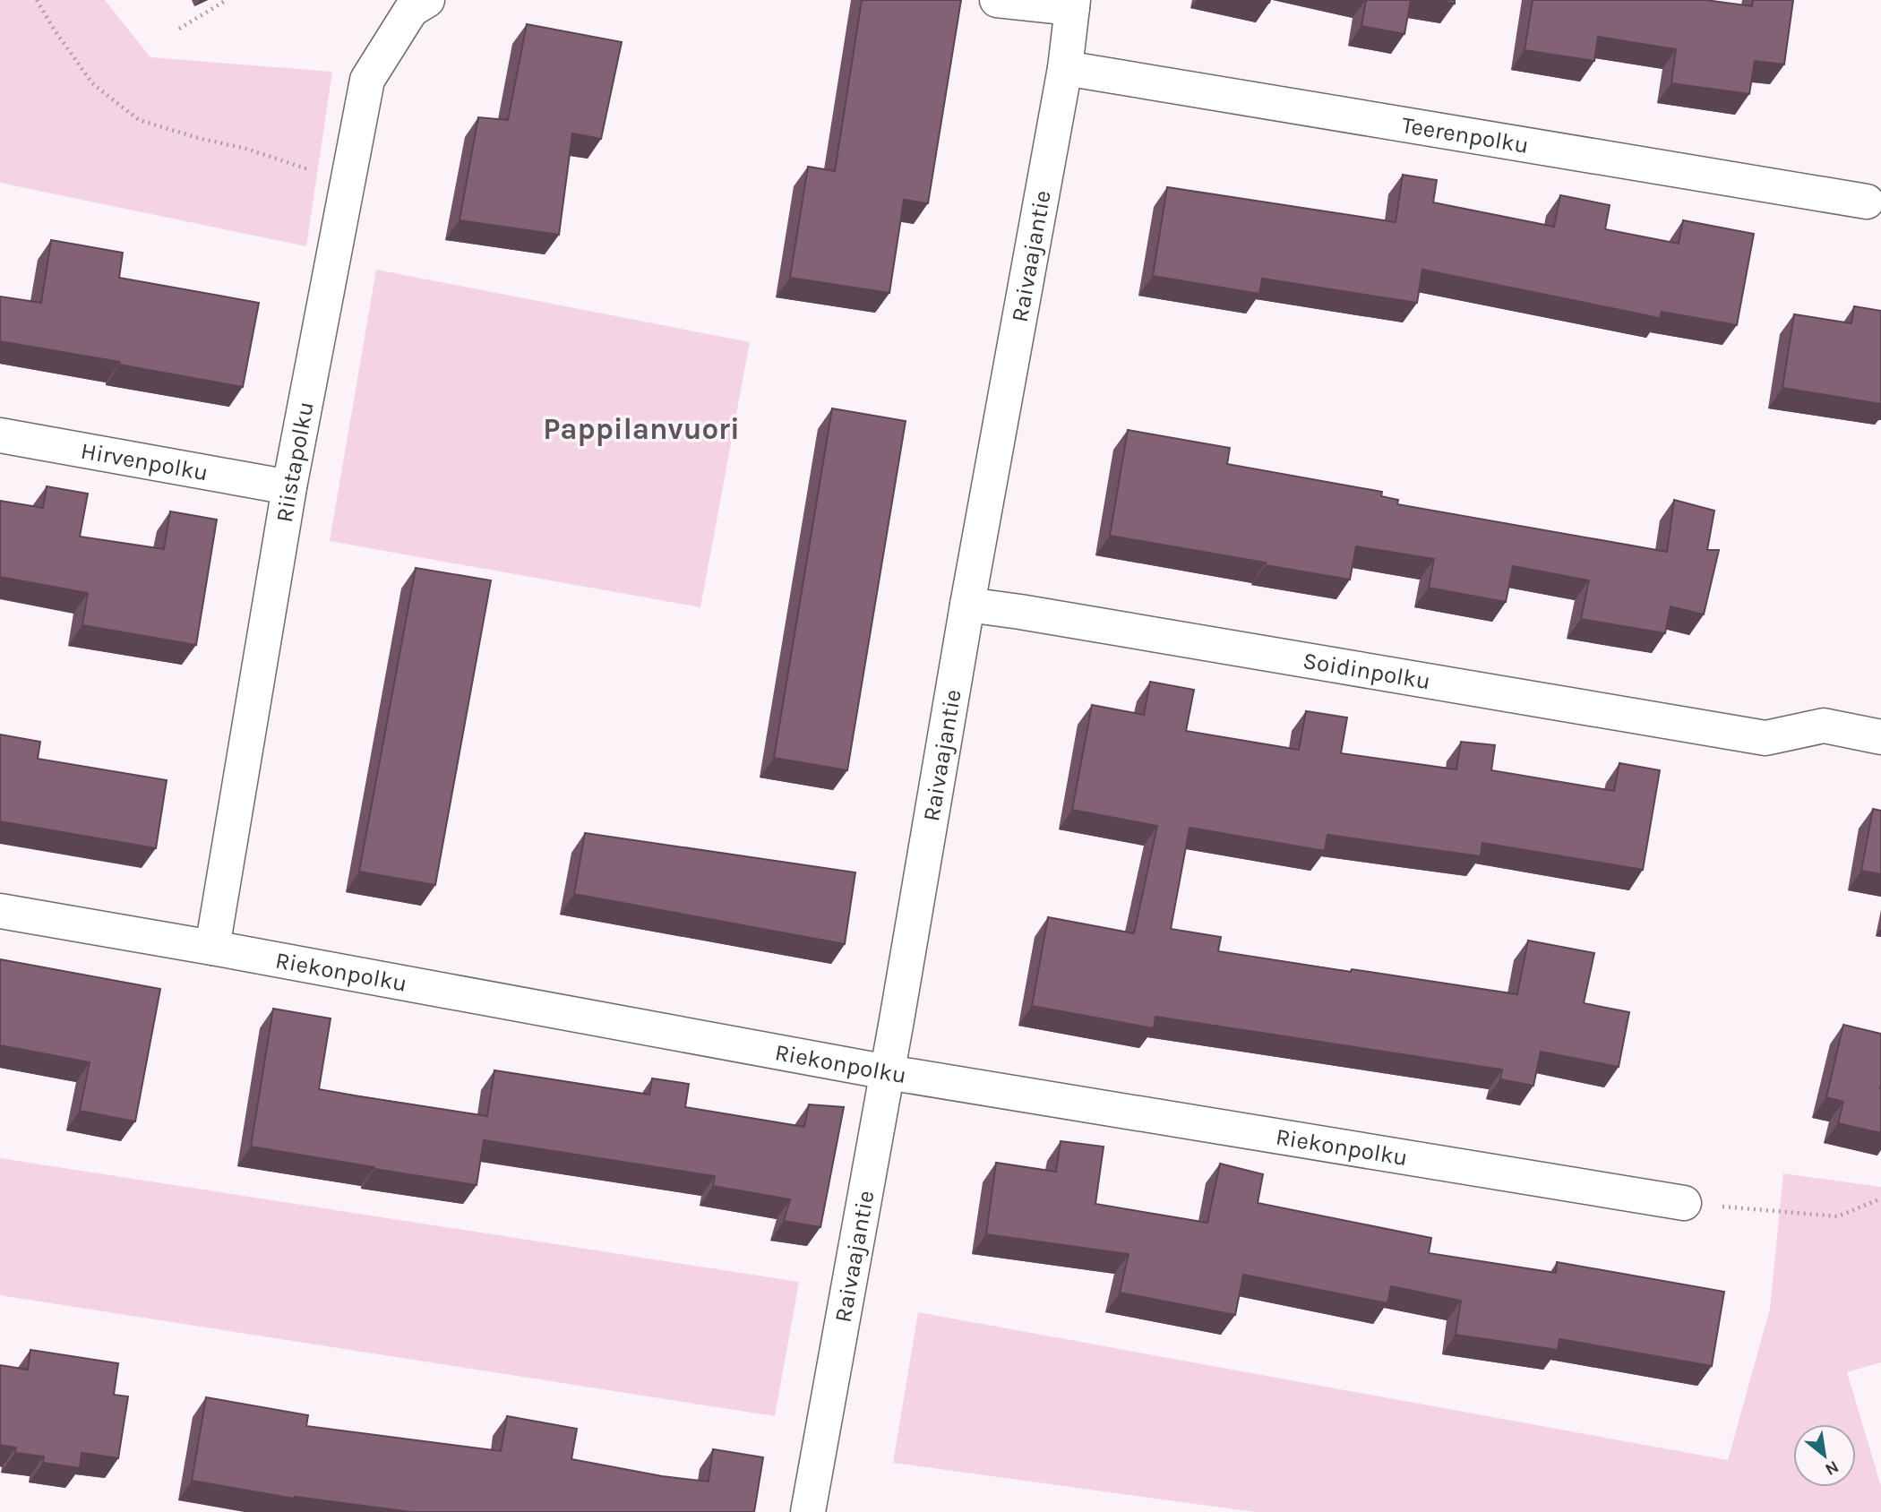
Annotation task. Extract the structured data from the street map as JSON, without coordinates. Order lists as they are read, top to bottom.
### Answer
{
  "streets": {
    "street": [
      "Teerenpolku",
      "Raivaajantie",
      "Hirvenpolku",
      "Riistapolku",
      "Soidinpolku",
      "Riekonpolku"
    ]
  },
  "crossings": [
    ["Teerenpolku", "Raivaajantie"],
    ["Raivaajantie", "Soidinpolku"],
    ["Raivaajantie", "Riekonpolku"],
    ["Hirvenpolku", "Riistapolku"],
    ["Riistapolku", "Riekonpolku"]
  ],
  "districts": ["Pappilanvuori"],
  "north": "bottom right"
}
